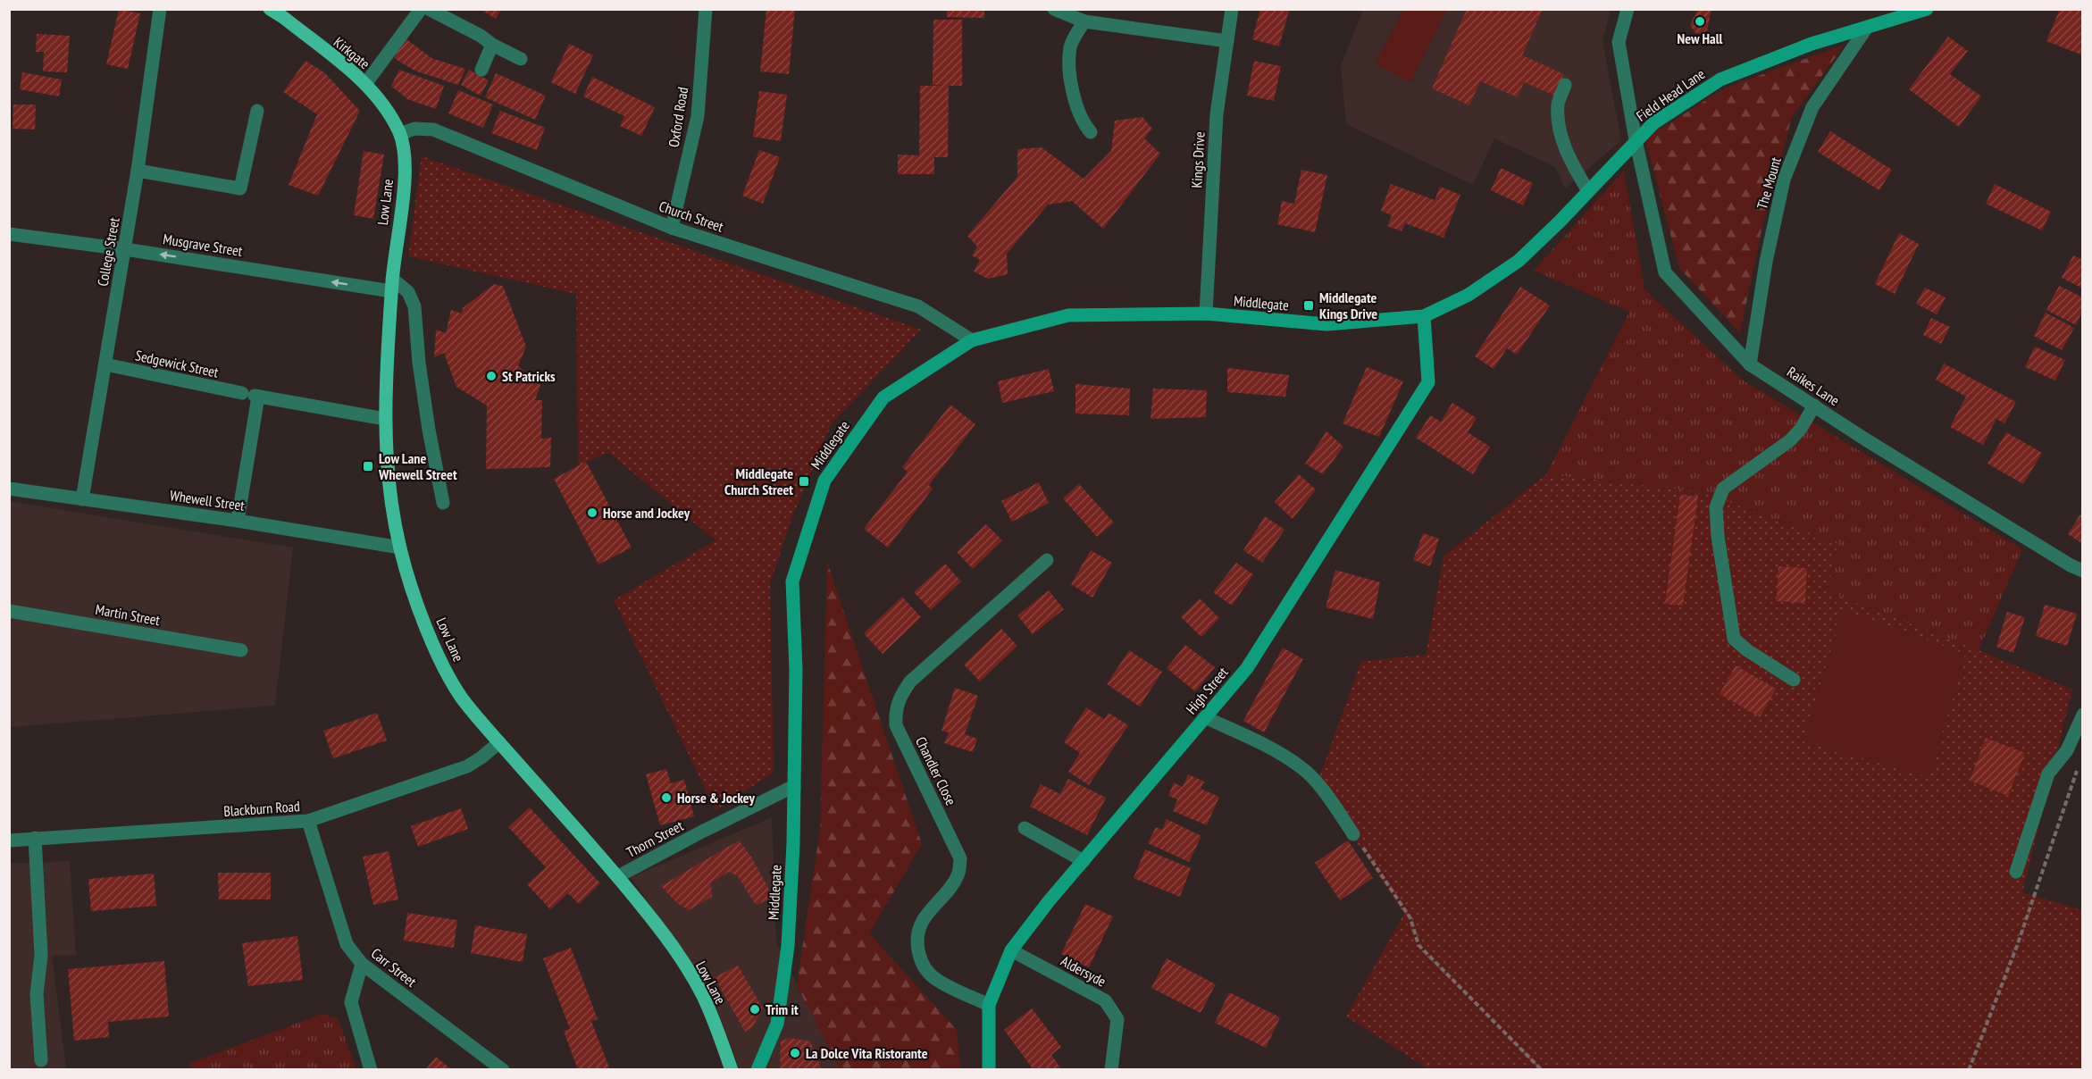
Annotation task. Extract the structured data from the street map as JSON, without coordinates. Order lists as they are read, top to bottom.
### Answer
{
  "streets": {
    "main road": [
      "Kirkgate",
      "Field Head Lane",
      "Low Lane",
      "Middlegate",
      "High Street"
    ],
    "street": [
      "Oxford Road",
      "Kings Drive",
      "The Mount",
      "Church Street",
      "Musgrave Street",
      "College Street",
      "Sedgewick Street",
      "Raikes Lane",
      "Whewell Street",
      "Martin Street",
      "Chandler Close",
      "Blackburn Road",
      "Thorn Street",
      "Carr Street",
      "Aldersyde"
    ]
  },
  "crossings": [
    ["Kirkgate", "Low Lane"],
    ["Kirkgate", "Church Street"],
    ["Field Head Lane", "The Mount"],
    ["Field Head Lane", "Middlegate"],
    ["Field Head Lane", "Raikes Lane"],
    ["Field Head Lane", "High Street"],
    ["Oxford Road", "Church Street"],
    ["Kings Drive", "Middlegate"],
    ["The Mount", "Raikes Lane"],
    ["Low Lane", "Church Street"],
    ["Low Lane", "Musgrave Street"],
    ["Low Lane", "Sedgewick Street"],
    ["Low Lane", "Whewell Street"],
    ["Low Lane", "Blackburn Road"],
    ["Low Lane", "Thorn Street"],
    ["Church Street", "Middlegate"],
    ["Musgrave Street", "College Street"],
    ["College Street", "Sedgewick Street"],
    ["College Street", "Whewell Street"],
    ["Middlegate", "High Street"],
    ["Middlegate", "Thorn Street"],
    ["High Street", "Chandler Close"],
    ["High Street", "Aldersyde"],
    ["Blackburn Road", "Carr Street"]
  ],
  "one_way": ["Musgrave Street"],
  "places": {
    "other": [
      "New Hall",
      "St Patricks",
      "Horse and Jockey",
      "Horse & Jockey",
      "Trim it",
      "La Dolce Vita Ristorante"
    ],
    "transit": ["Middlegate Kings Drive", "Low Lane Whewell Street", "Middlegate Church Street"]
  }
}
